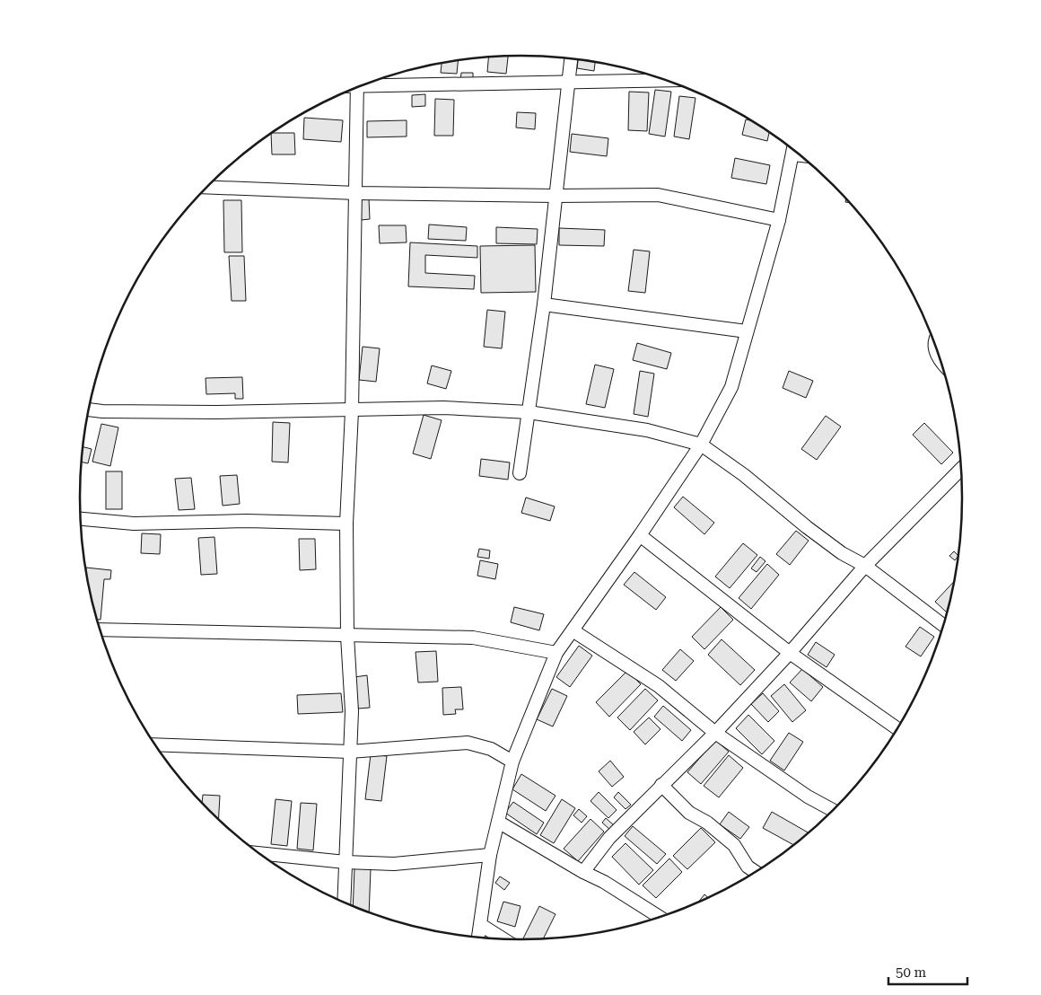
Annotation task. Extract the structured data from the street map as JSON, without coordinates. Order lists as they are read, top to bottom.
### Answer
{
  "scale_bar": "50 m"
}
